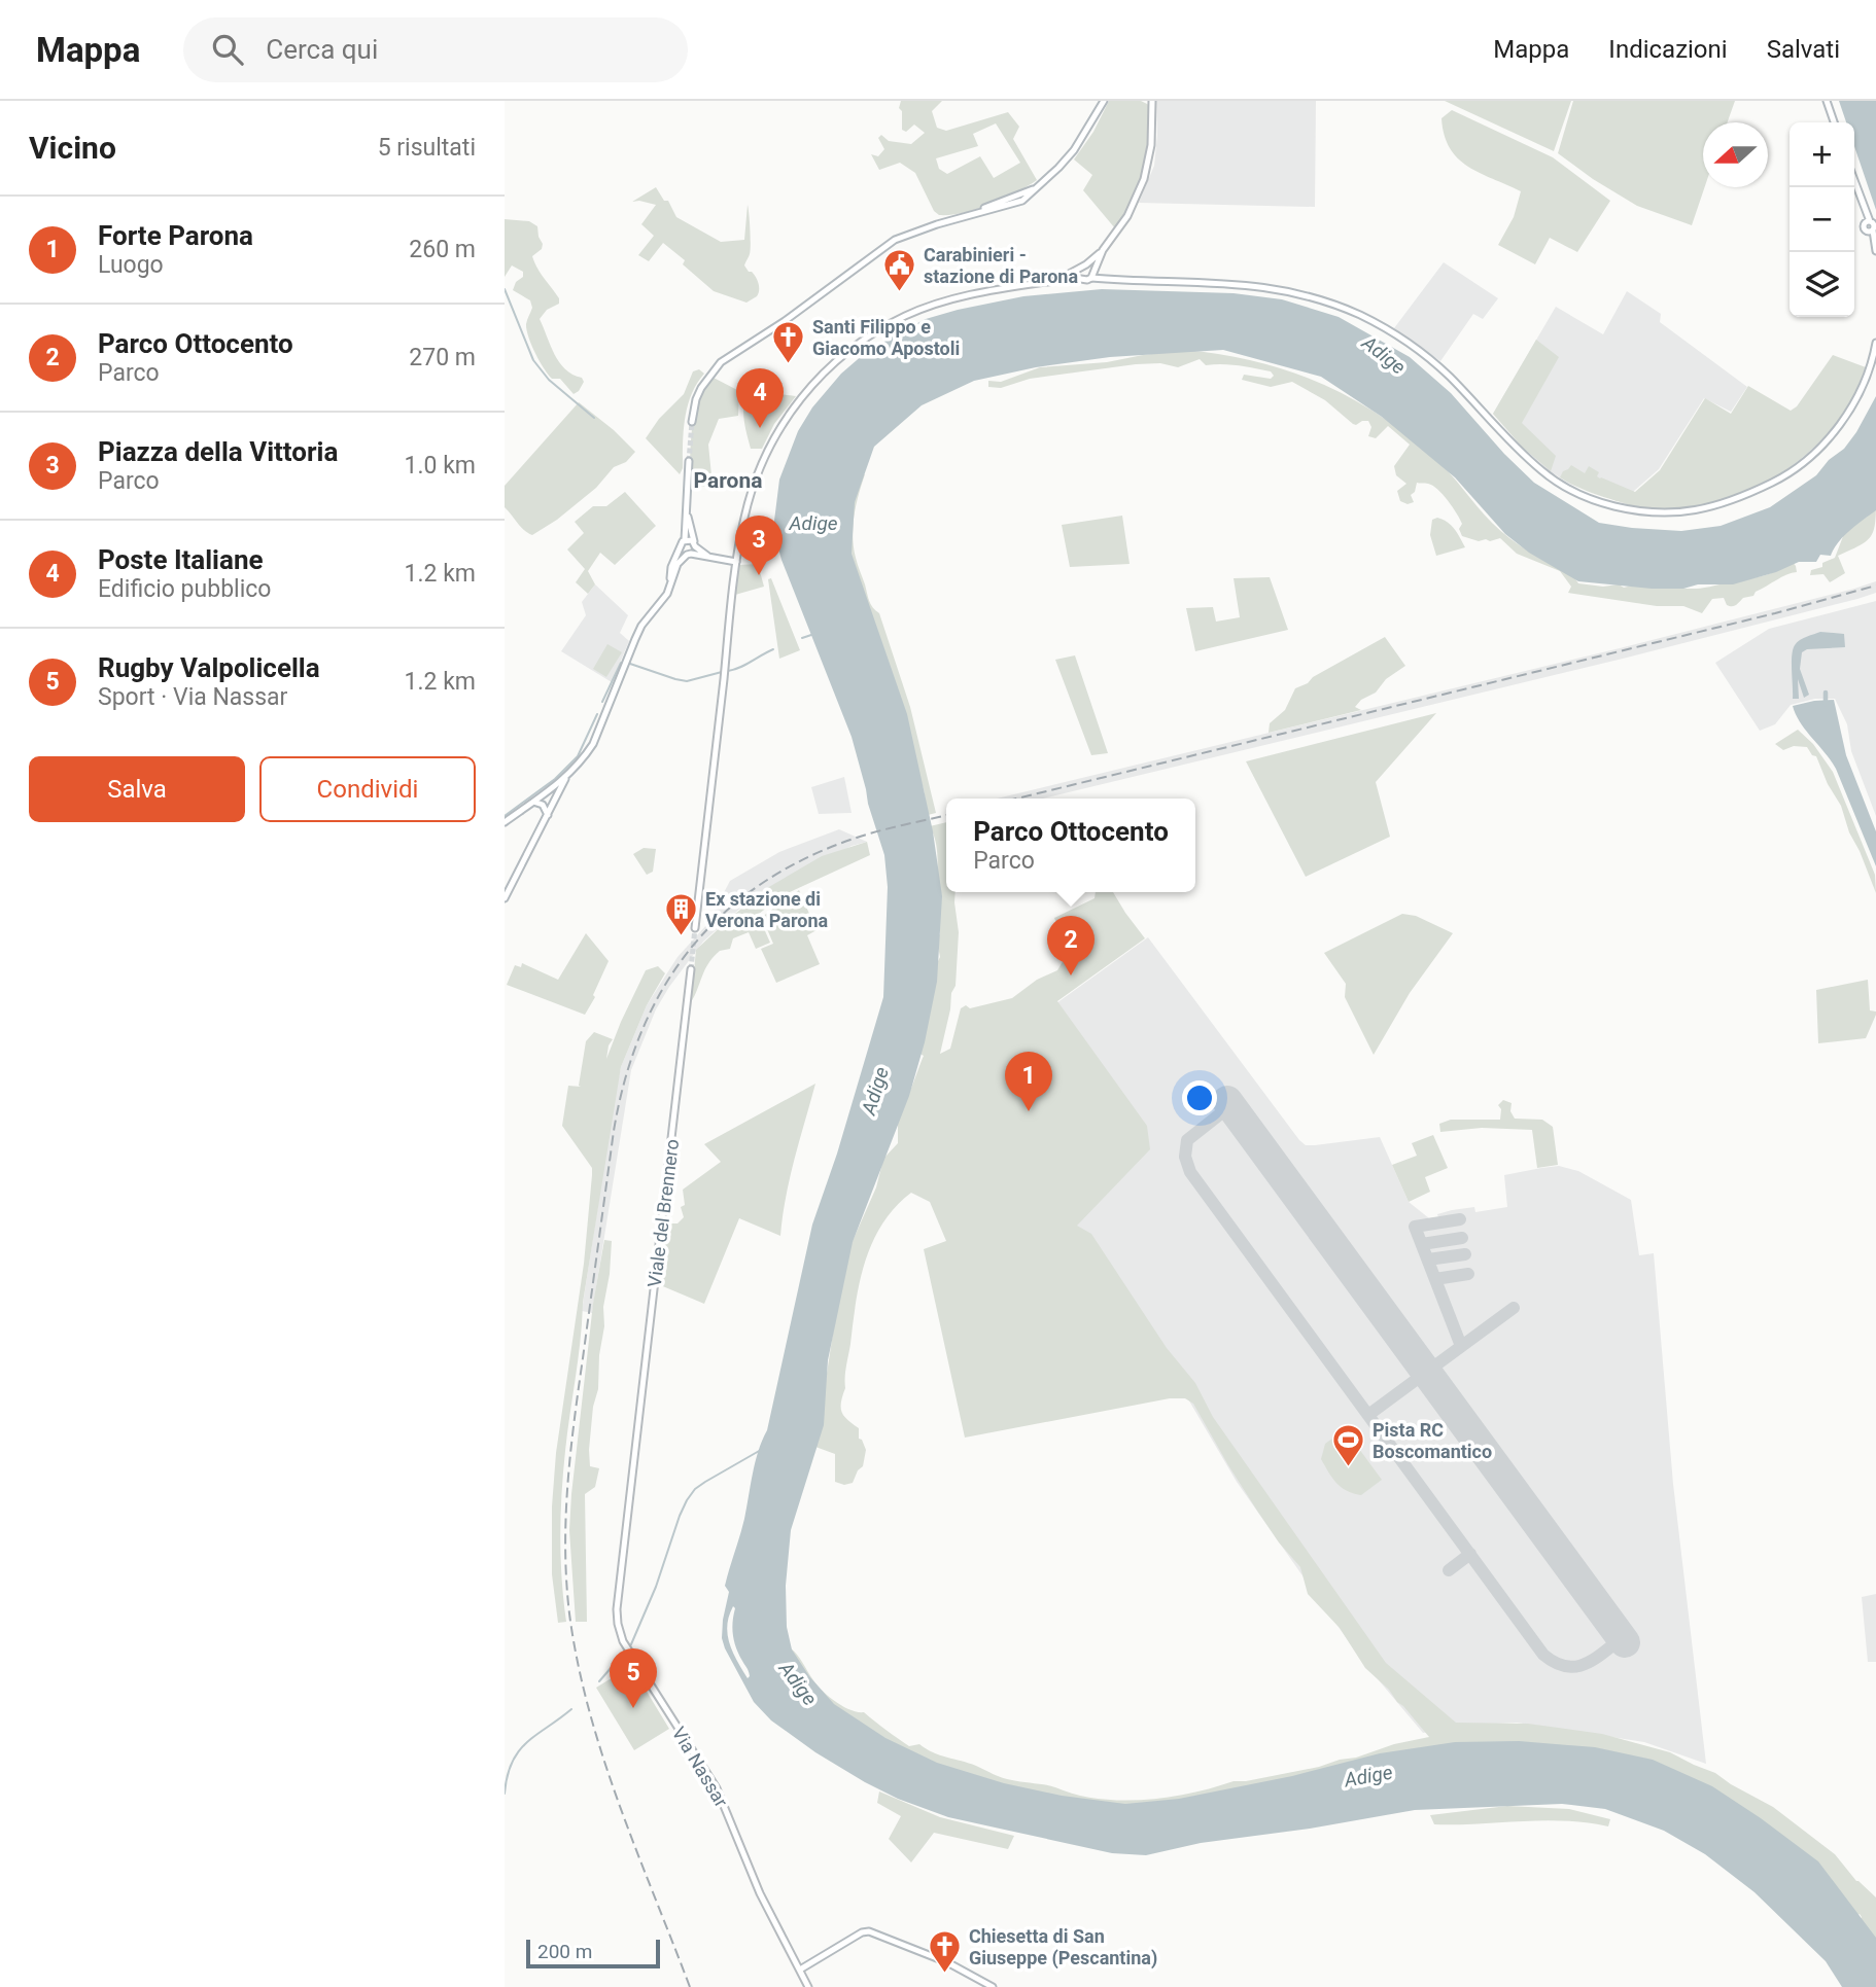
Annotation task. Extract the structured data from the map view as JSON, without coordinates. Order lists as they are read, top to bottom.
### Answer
{
  "streets": {
    "main road": ["Viale del Brennero", "Via Nassar"]
  },
  "crossings": [
    ["Viale del Brennero", "Via Nassar"]
  ],
  "districts": ["Parona"],
  "water": ["Adige"],
  "places": {
    "public building": ["Carabinieri - stazione di Parona"],
    "church": ["Santi Filippo e Giacomo Apostoli", "Chiesetta di San Giuseppe (Pescantina)"],
    "building": ["Ex stazione di Verona Parona"],
    "sports": ["Pista RC Boscomantico"]
  },
  "scale_bar": "200 m",
  "north": "left",
  "page": {
    "header": "Mappa",
    "search": "Cerca qui",
    "nav": ["Mappa", "Indicazioni", "Salvati"],
    "heading": ["Vicino", "5 risultati"],
    "map_buttons": ["+", "−"],
    "list": [
      {
        "mark": "1",
        "name": "Forte Parona",
        "note": "Luogo",
        "value": "260 m"
      },
      {
        "mark": "2",
        "name": "Parco Ottocento",
        "note": "Parco",
        "value": "270 m"
      },
      {
        "mark": "3",
        "name": "Piazza della Vittoria",
        "note": "Parco",
        "value": "1.0 km"
      },
      {
        "mark": "4",
        "name": "Poste Italiane",
        "note": "Edificio pubblico",
        "value": "1.2 km"
      },
      {
        "mark": "5",
        "name": "Rugby Valpolicella",
        "note": "Sport · Via Nassar",
        "value": "1.2 km"
      }
    ],
    "pins": [
      "4",
      "3",
      "2",
      "1",
      "5"
    ],
    "buttons": ["Salva", "Condividi"],
    "popup": ["Parco Ottocento", "Parco"],
    "scale": "200 m"
  }
}
